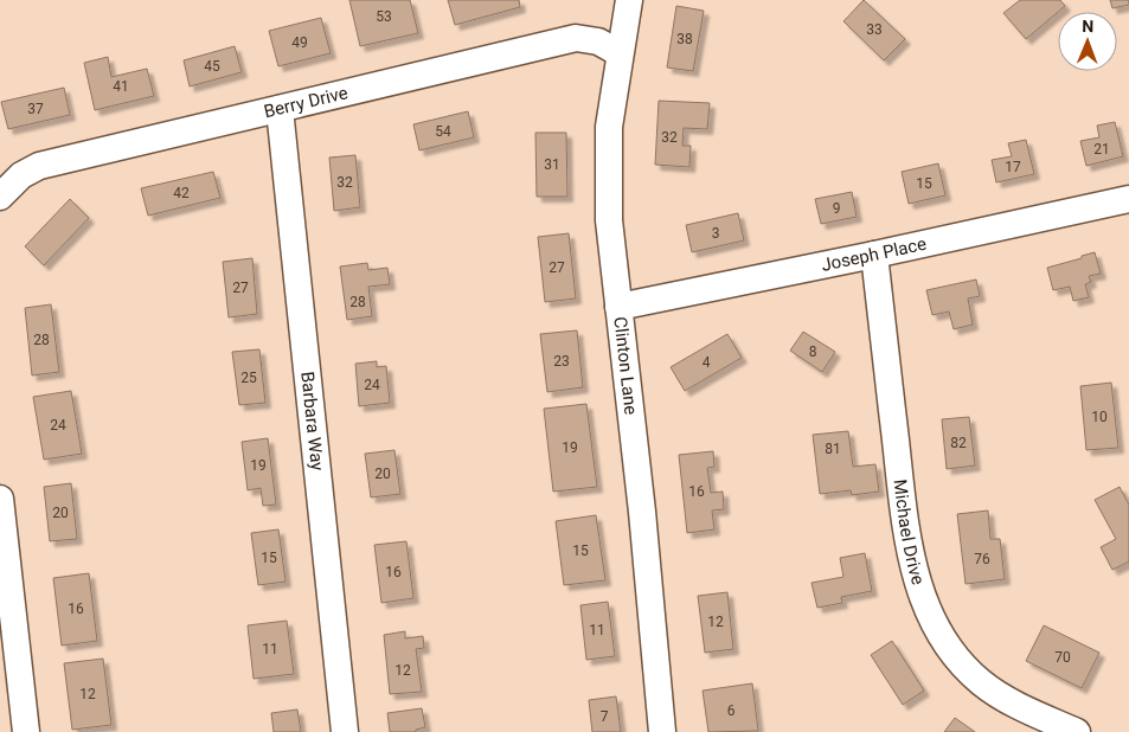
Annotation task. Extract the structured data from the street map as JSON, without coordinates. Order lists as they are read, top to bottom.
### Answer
{
  "streets": {
    "street": [
      "Berry Drive",
      "Joseph Place",
      "Clinton Lane",
      "Barbara Way",
      "Michael Drive"
    ]
  },
  "crossings": [
    ["Berry Drive", "Clinton Lane"],
    ["Berry Drive", "Barbara Way"],
    ["Joseph Place", "Clinton Lane"],
    ["Joseph Place", "Michael Drive"]
  ],
  "house_numbers": [
    "53",
    "33",
    "38",
    "49",
    "45",
    "41",
    "37",
    "54",
    "32",
    "21",
    "31",
    "17",
    "32",
    "15",
    "42",
    "9",
    "3",
    "27",
    "27",
    "28",
    "28",
    "8",
    "23",
    "4",
    "25",
    "24",
    "10",
    "24",
    "82",
    "19",
    "81",
    "19",
    "20",
    "16",
    "20",
    "15",
    "15",
    "76",
    "16",
    "16",
    "12",
    "11",
    "11",
    "70",
    "12",
    "12",
    "6",
    "7"
  ],
  "north": "top"
}
